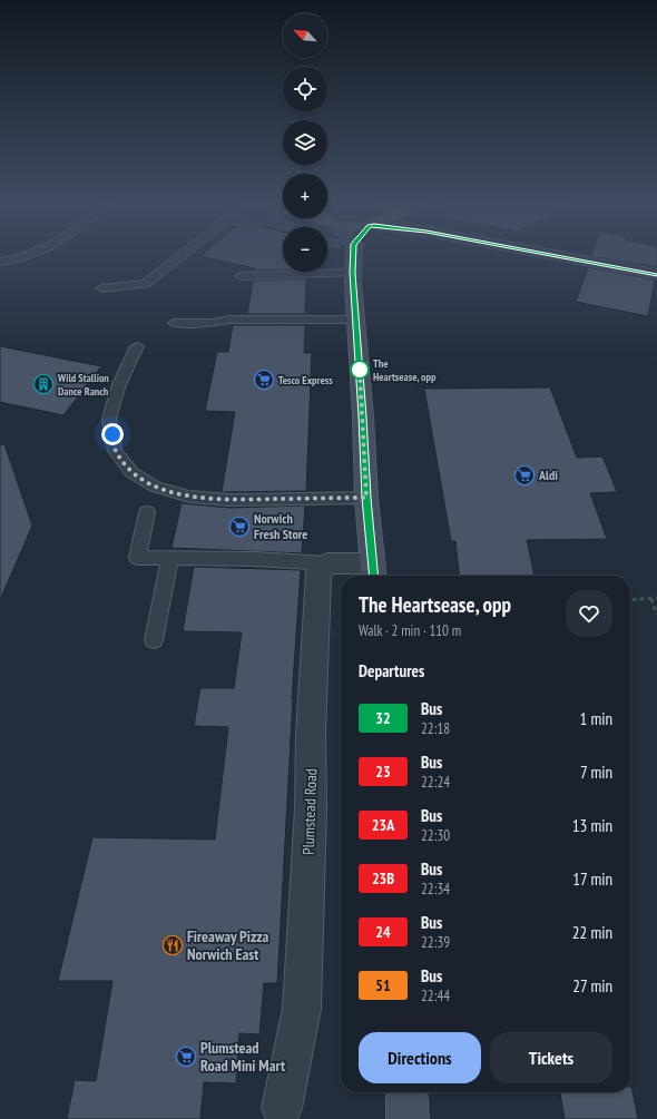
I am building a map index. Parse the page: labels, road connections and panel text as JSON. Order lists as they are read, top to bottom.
{
  "streets": {
    "street": ["Plumstead Road"]
  },
  "places": {
    "other": ["The Heartsease, opp"],
    "supermarket": [
      "Tesco Express",
      "Aldi",
      "Norwich Fresh Store",
      "Plumstead Road Mini Mart"
    ],
    "building": ["Wild Stallion Dance Ranch"],
    "restaurant": ["Fireaway Pizza Norwich East"]
  },
  "lines": ["bus line 32"],
  "north": "top left",
  "page": {
    "map_buttons": ["+", "−"],
    "heading": [
      ["The Heartsease, opp", "Walk · 2 min · 110 m"],
      "Departures"
    ],
    "list": [
      {
        "mark": "32",
        "name": "Bus",
        "note": "22:18",
        "value": "1 min"
      },
      {
        "mark": "23",
        "name": "Bus",
        "note": "22:24",
        "value": "7 min"
      },
      {
        "mark": "23A",
        "name": "Bus",
        "note": "22:30",
        "value": "13 min"
      },
      {
        "mark": "23B",
        "name": "Bus",
        "note": "22:34",
        "value": "17 min"
      },
      {
        "mark": "24",
        "name": "Bus",
        "note": "22:39",
        "value": "22 min"
      },
      {
        "mark": "51",
        "name": "Bus",
        "note": "22:44",
        "value": "27 min"
      }
    ],
    "buttons": ["Directions", "Tickets"]
  }
}
